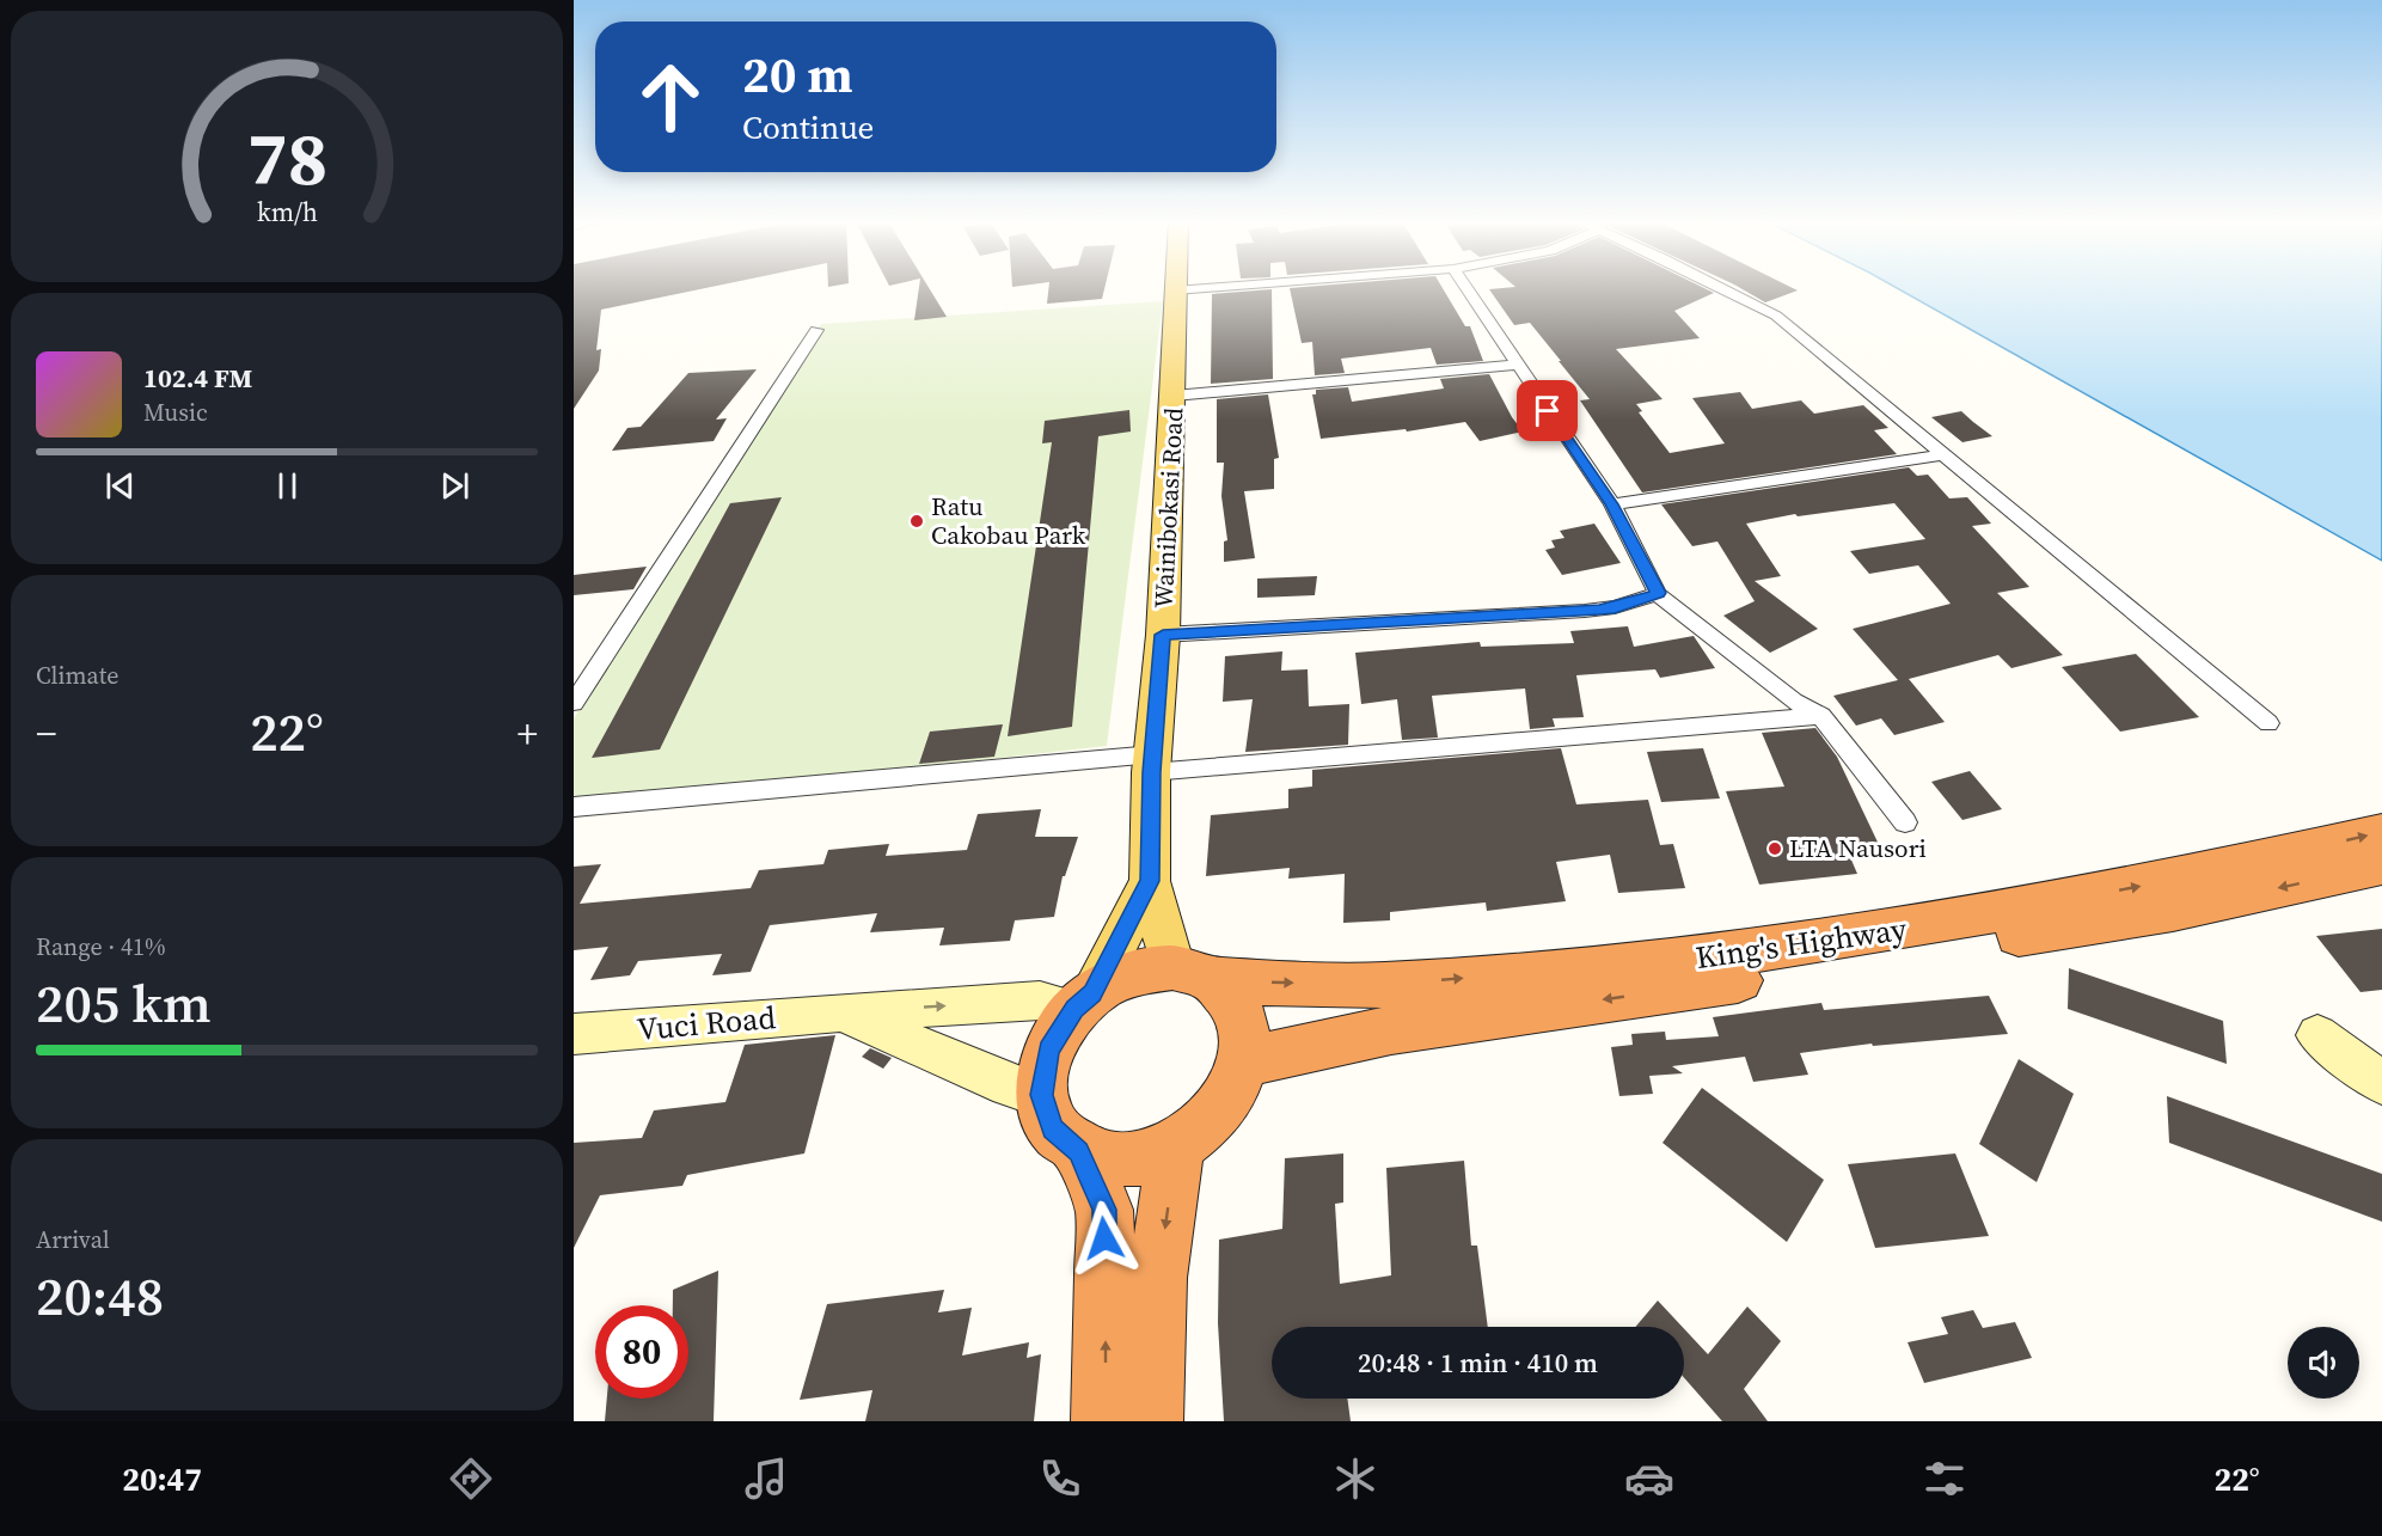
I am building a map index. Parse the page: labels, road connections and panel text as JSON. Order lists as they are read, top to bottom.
{
  "streets": {
    "highway": ["King's Highway"],
    "main road": ["Wainibokasi Road", "Vuci Road"]
  },
  "crossings": [
    ["Wainibokasi Road", "King's Highway"],
    ["Wainibokasi Road", "Vuci Road"],
    ["King's Highway", "Vuci Road"]
  ],
  "places": ["Ratu Cakobau Park", "LTA Nausori"],
  "page": {
    "turn": ["20 m", "Continue"],
    "song": ["102.4 FM", "Music"],
    "tile": [
      "Climate",
      ["Range · 41%", "205 km"],
      ["Arrival", "20:48"]
    ],
    "heat": ["−", "22°", "+"],
    "limit": "80",
    "trip": "20:48 · 1 min · 410 m",
    "tabs": ["20:47", "22°"],
    "gauge": ["78", "km/h"]
  }
}
